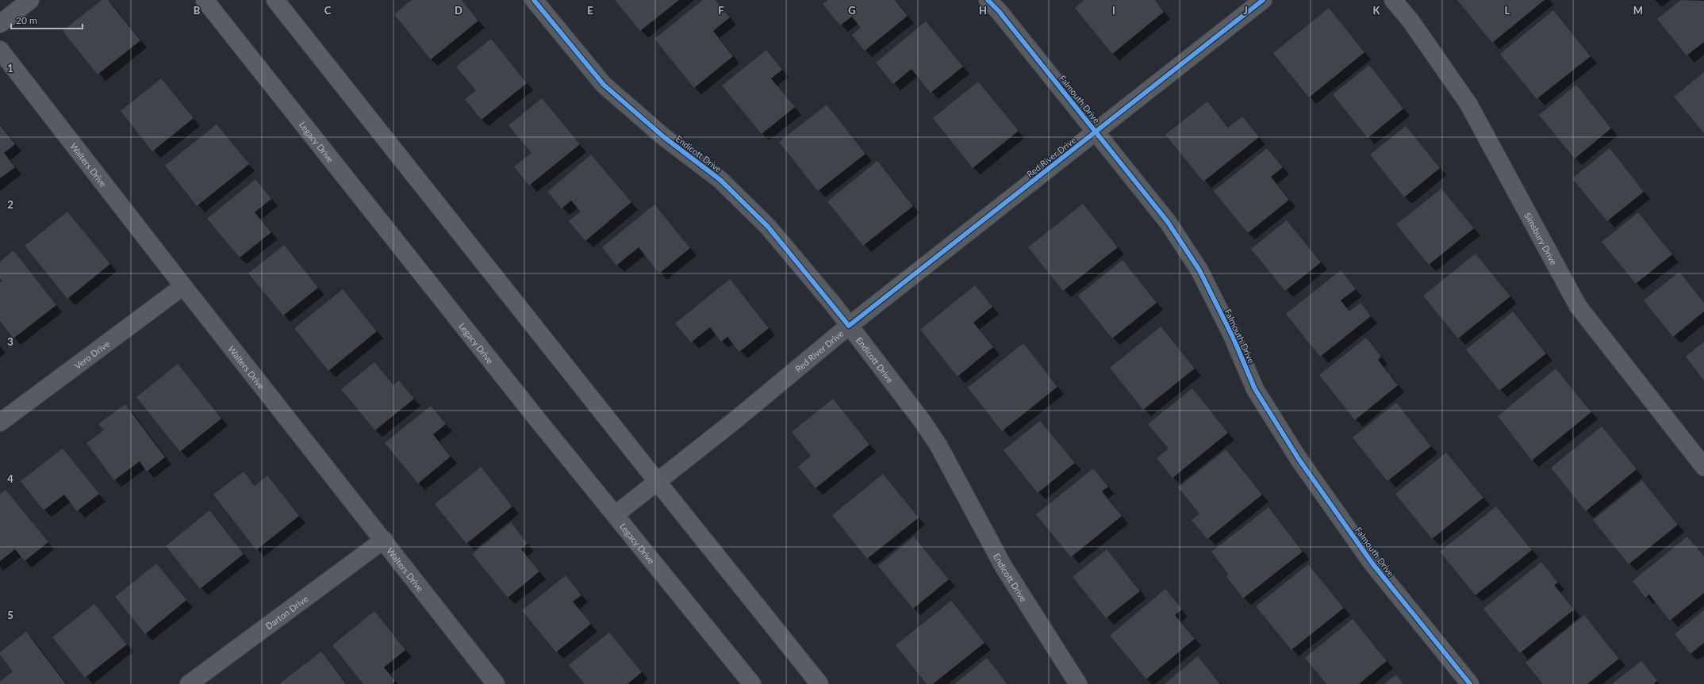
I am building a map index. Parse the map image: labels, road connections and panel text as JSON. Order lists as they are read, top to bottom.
{
  "streets": {
    "main road": ["Legacy Drive"],
    "street": [
      "Falmouth Drive",
      "Endicott Drive",
      "Red River Drive",
      "Walters Drive",
      "Simsbury Drive",
      "Vero Drive",
      "Darton Drive"
    ]
  },
  "crossings": [
    ["Falmouth Drive", "Red River Drive"],
    ["Legacy Drive", "Red River Drive"],
    ["Endicott Drive", "Red River Drive"],
    ["Walters Drive", "Vero Drive"],
    ["Walters Drive", "Darton Drive"]
  ],
  "scale_bar": "20 m",
  "grid": {
    "columns": [
      "B",
      "C",
      "D",
      "E",
      "F",
      "G",
      "H",
      "I",
      "J",
      "K",
      "L",
      "M"
    ],
    "rows": [
      "1",
      "2",
      "3",
      "4",
      "5"
    ]
  }
}
